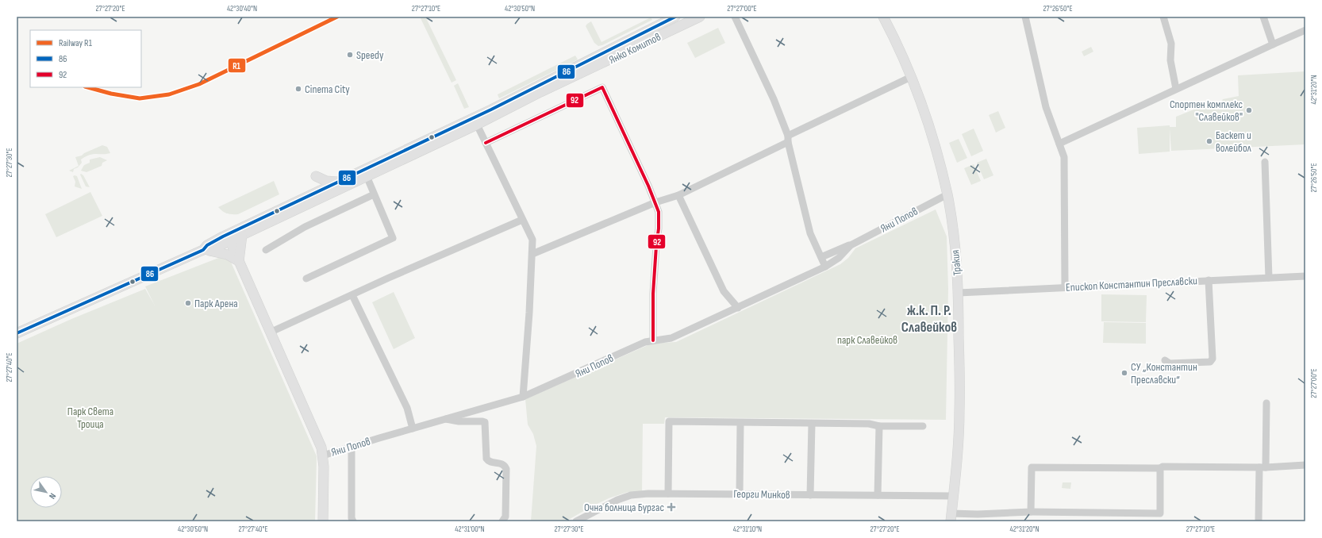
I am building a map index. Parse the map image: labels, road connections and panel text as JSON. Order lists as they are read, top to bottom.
{
  "streets": {
    "main road": ["Янко Комитов", "Тракия"],
    "street": ["Яни Попов", "Епископ Константин Преславски", "Георги Минков"]
  },
  "crossings": [
    ["Яни Попов", "Тракия"],
    ["Тракия", "Епископ Константин Преславски"],
    ["Тракия", "Георги Минков"]
  ],
  "districts": ["ж.к. П. Р. Славейков"],
  "parks": ["парк Славейков", "Парк Света Троица"],
  "places": {
    "other": [
      "Speedy",
      "Cinema City",
      "Спортен комплекс \"Славейков\"",
      "Баскет и волейбол",
      "Парк Арена",
      "СУ „Константин Преславски“"
    ],
    "health": ["Oчна болница Бургас"]
  },
  "lines": ["rail line R1", "transit line 86", "transit line 92"],
  "legend": ["Railway R1", "86", "92"],
  "north": "bottom right",
  "coordinates": [
    "27°27'20\"E",
    "42°30'40\"N",
    "27°27'10\"E",
    "42°30'50\"N",
    "27°27'00\"E",
    "27°26'50\"E",
    "42°31'20\"N",
    "27°27'30\"E",
    "27°27'40\"E",
    "42°31'00\"N",
    "42°31'10\"N"
  ]
}
